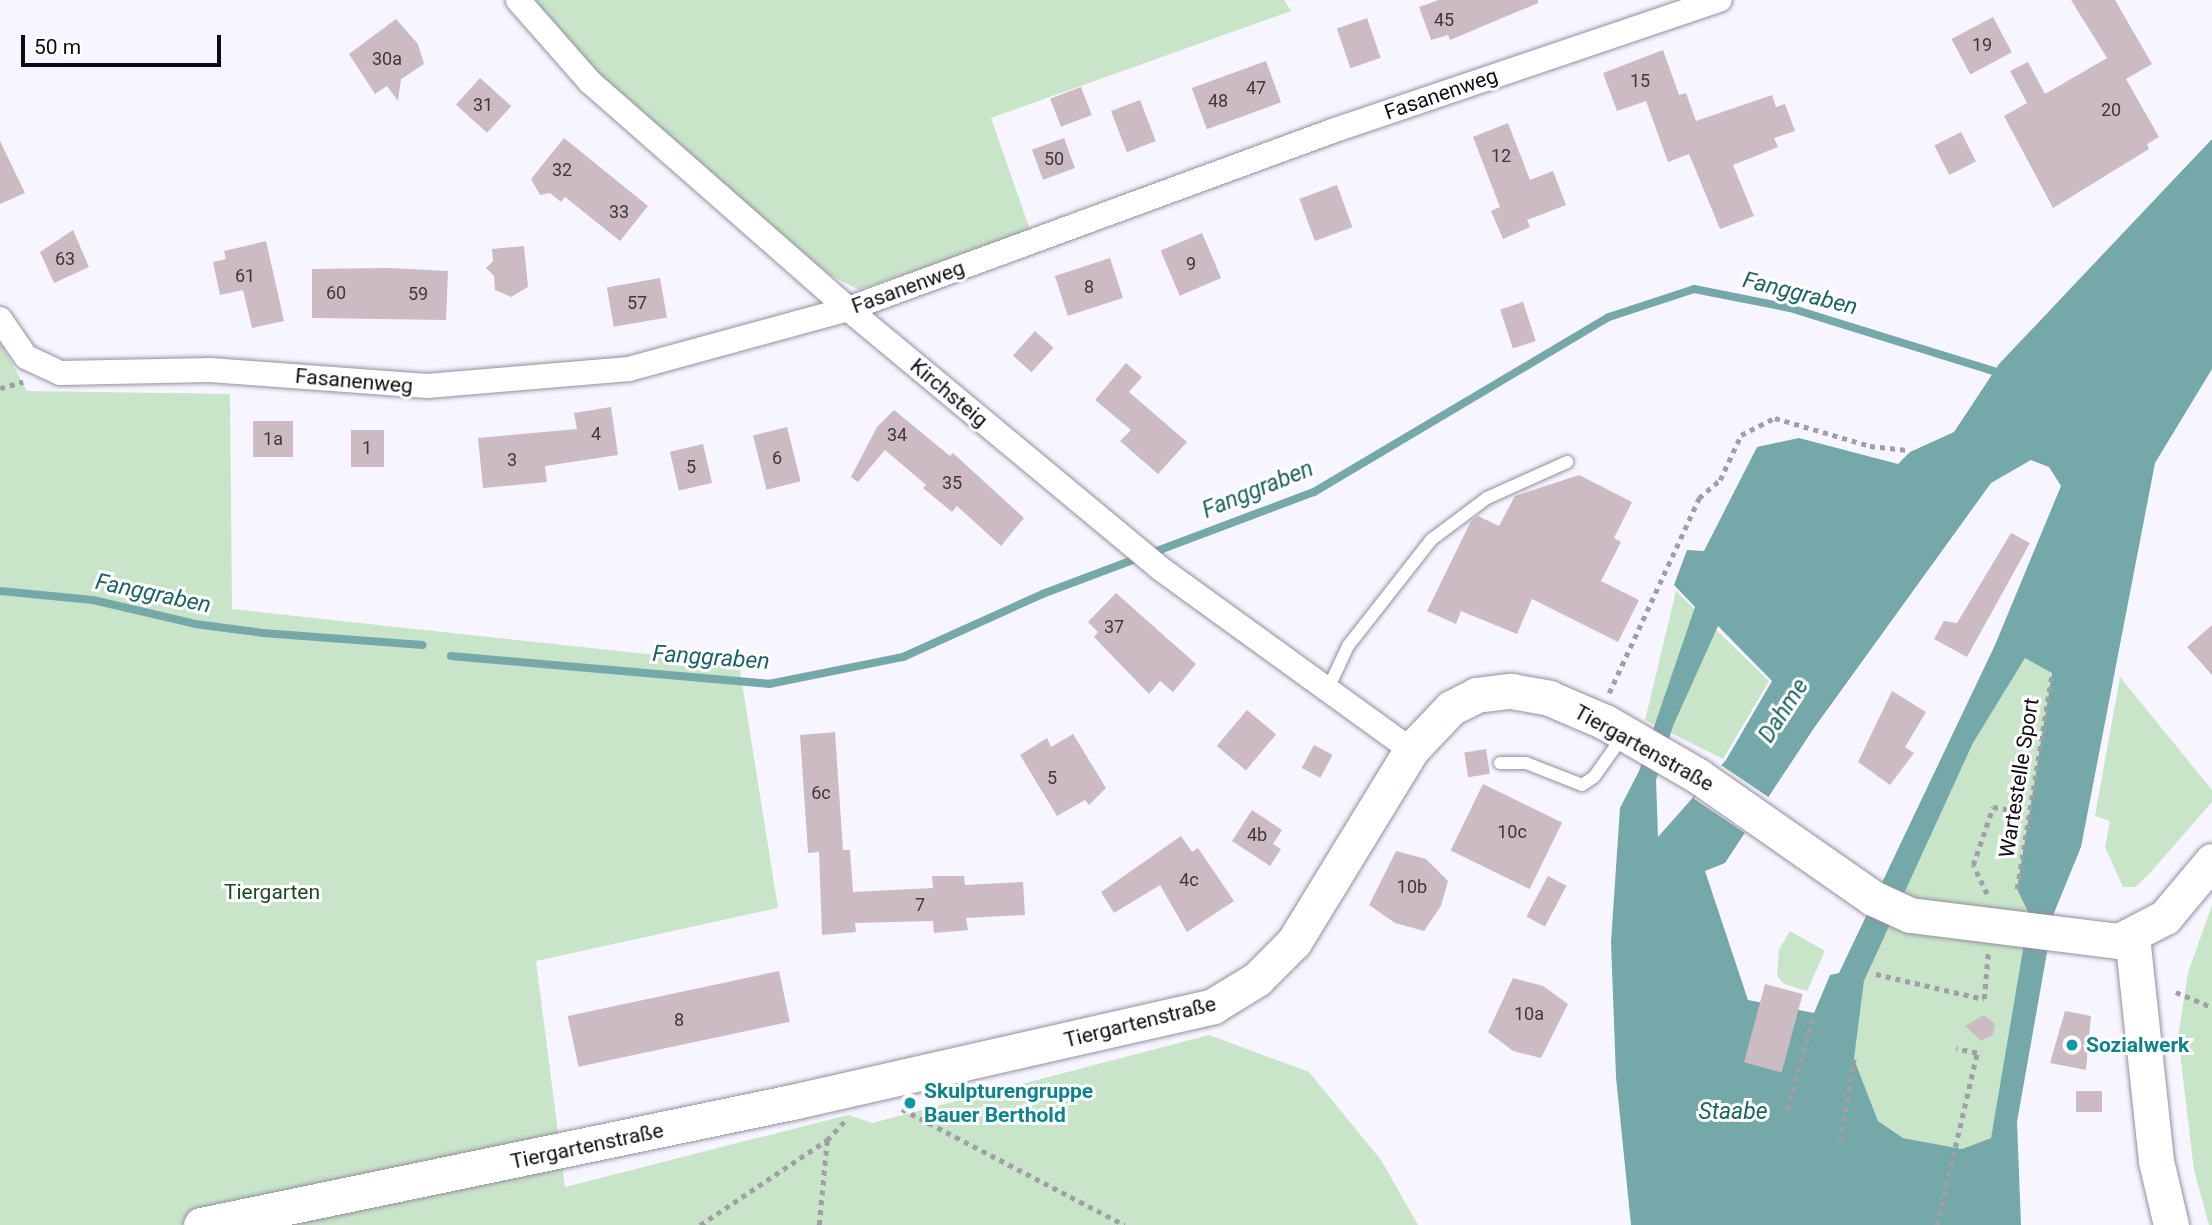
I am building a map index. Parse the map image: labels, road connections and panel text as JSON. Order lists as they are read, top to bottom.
{
  "streets": {
    "street": ["Fasanenweg", "Kirchsteig", "Tiergartenstraße"],
    "path": ["Wartestelle Sport"]
  },
  "crossings": [
    ["Fasanenweg", "Kirchsteig"],
    ["Kirchsteig", "Tiergartenstraße"]
  ],
  "water": ["Fanggraben", "Dahme", "Staabe"],
  "parks": ["Tiergarten"],
  "places": ["Sozialwerk", "Skulpturengruppe Bauer Berthold"],
  "house_numbers": [
    "45",
    "19",
    "30a",
    "15",
    "47",
    "48",
    "31",
    "20",
    "12",
    "50",
    "32",
    "33",
    "63",
    "9",
    "61",
    "8",
    "60",
    "59",
    "57",
    "4",
    "34",
    "1a",
    "1",
    "6",
    "3",
    "5",
    "35",
    "37",
    "5",
    "6c",
    "10c",
    "4b",
    "4c",
    "10b",
    "7",
    "10a",
    "8"
  ],
  "scale_bar": "50 m"
}
